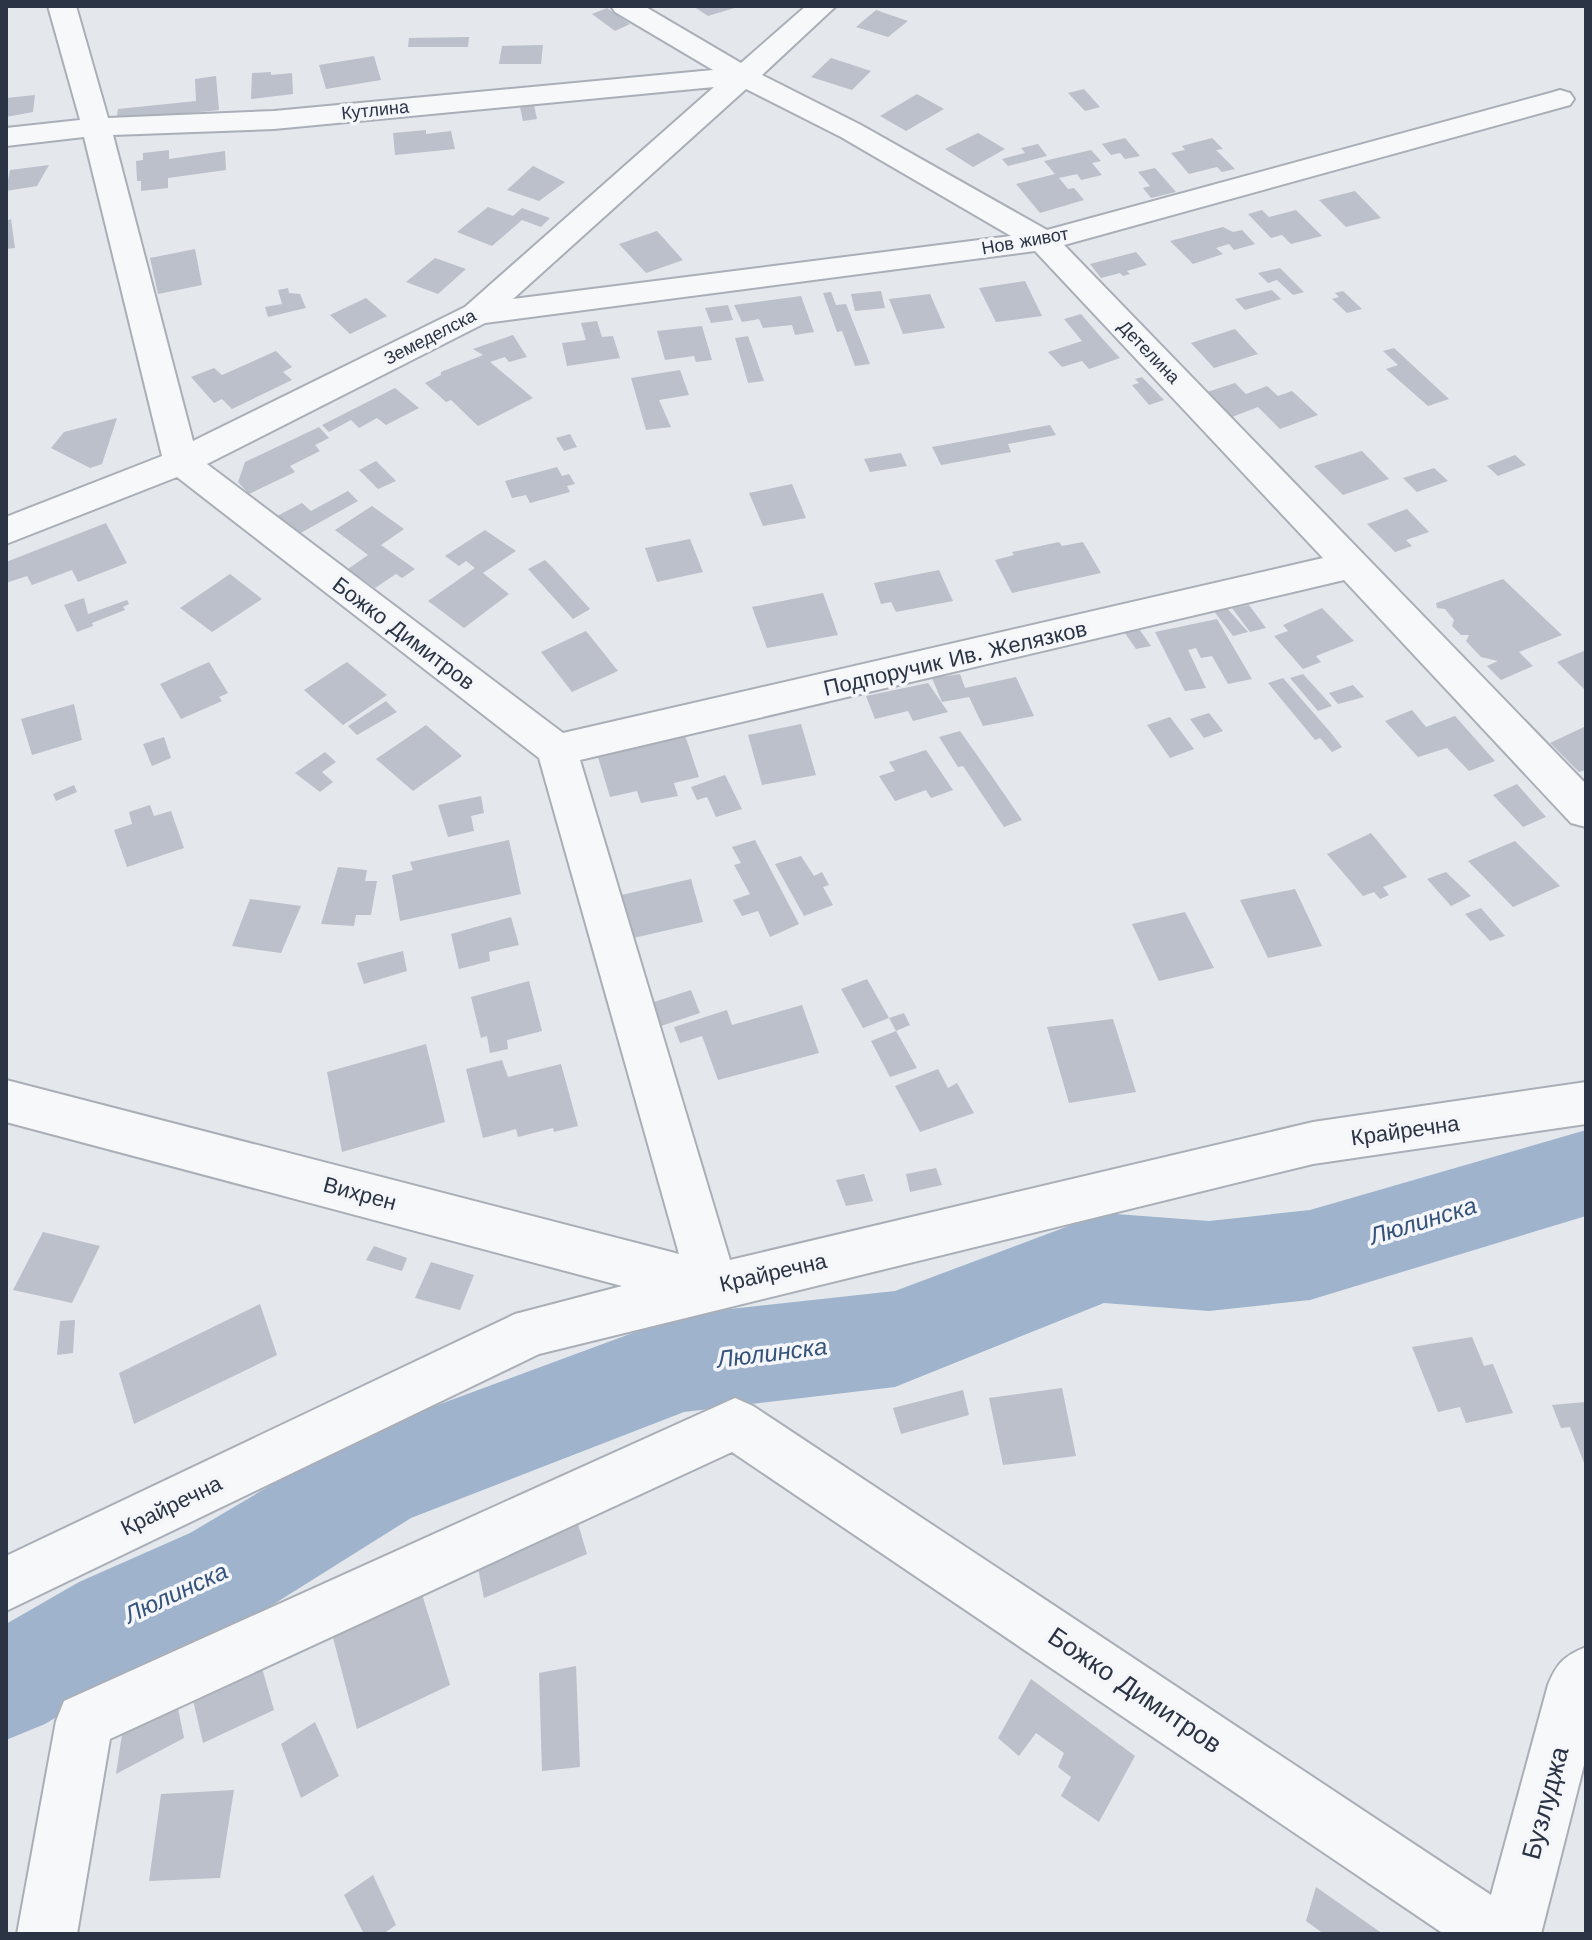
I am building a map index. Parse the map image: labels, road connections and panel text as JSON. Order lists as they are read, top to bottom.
{
  "streets": {
    "street": [
      "Кутлина",
      "Нов живот",
      "Земеделска",
      "Детелина",
      "Божко Димитров",
      "Подпоручик Ив. Желязков",
      "Крайречна",
      "Вихрен",
      "Бузлуджа"
    ]
  },
  "crossings": [
    ["Кутлина", "Земеделска"],
    ["Кутлина", "Детелина"],
    ["Нов живот", "Земеделска"],
    ["Нов живот", "Детелина"],
    ["Земеделска", "Детелина"],
    ["Земеделска", "Божко Димитров"],
    ["Детелина", "Подпоручик Ив. Желязков"],
    ["Божко Димитров", "Подпоручик Ив. Желязков"],
    ["Крайречна", "Вихрен"]
  ],
  "water": ["Люлинска"]
}
